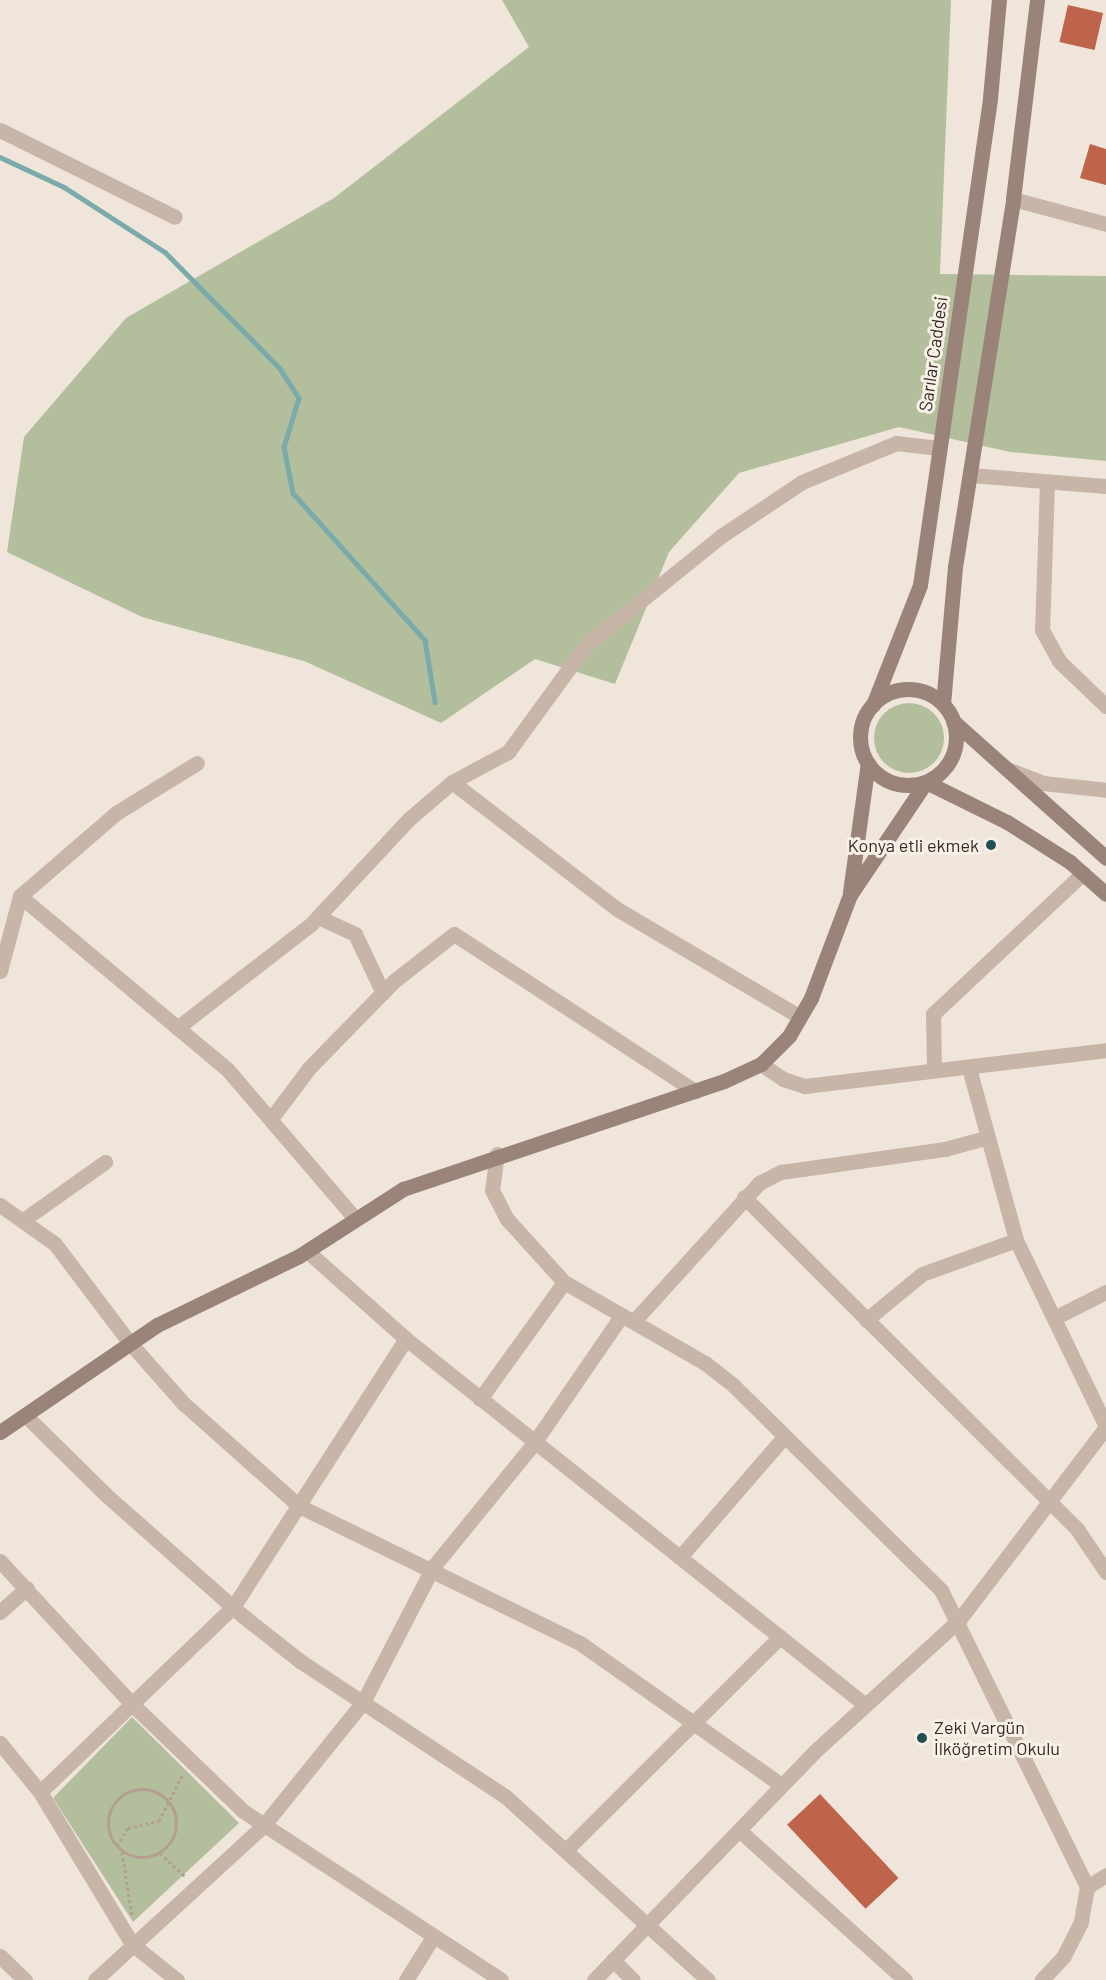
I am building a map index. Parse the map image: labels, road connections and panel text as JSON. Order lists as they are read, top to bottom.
{
  "streets": {
    "street": ["Sarılar Caddesi"]
  },
  "places": ["Konya etli ekmek", "Zeki Vargün İlköğretim Okulu"]
}
